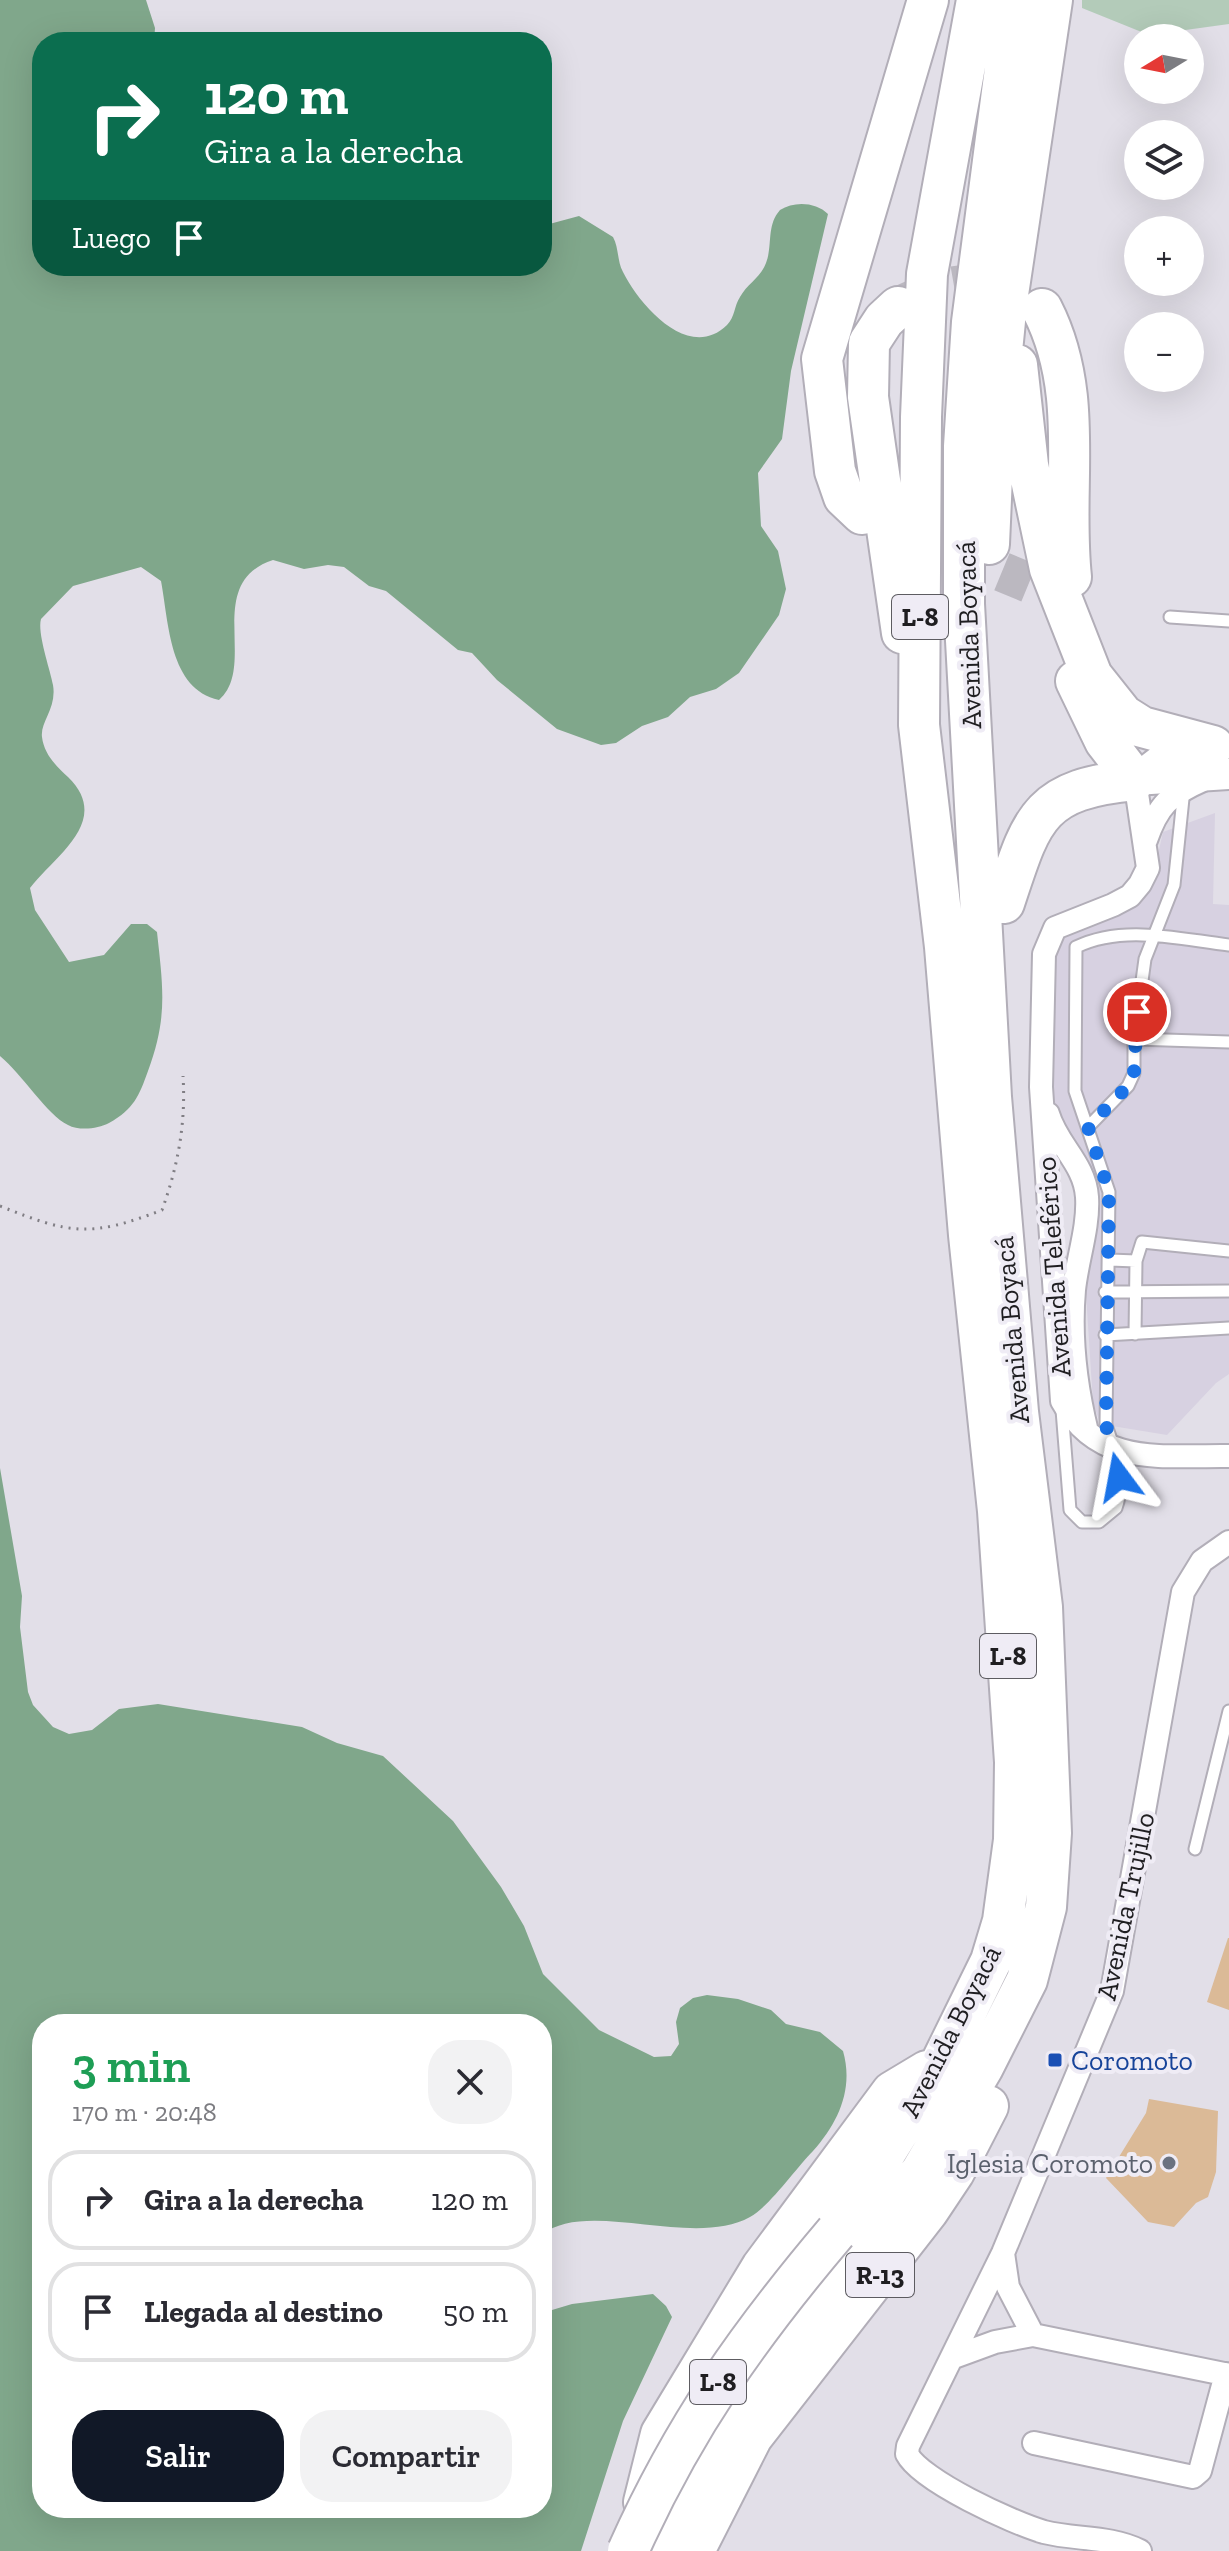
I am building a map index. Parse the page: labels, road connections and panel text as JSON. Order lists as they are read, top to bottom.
{
  "streets": {
    "highway": ["L-8", "Avenida Boyacá", "R-13"],
    "street": ["Avenida Teleférico", "Avenida Trujillo"]
  },
  "crossings": [
    ["Avenida Boyacá", "R-13"]
  ],
  "places": {
    "transit": ["Coromoto"],
    "other": ["Iglesia Coromoto"]
  },
  "north": "left",
  "page": {
    "map_buttons": ["+", "−"],
    "turn": ["120 m", "Gira a la derecha"],
    "then": "Luego",
    "heading": ["3 min", "170 m · 20:48"],
    "list": [
      {
        "name": "Gira a la derecha",
        "value": "120 m"
      },
      {
        "name": "Llegada al destino",
        "value": "50 m"
      }
    ],
    "buttons": ["Salir", "Compartir"]
  }
}
